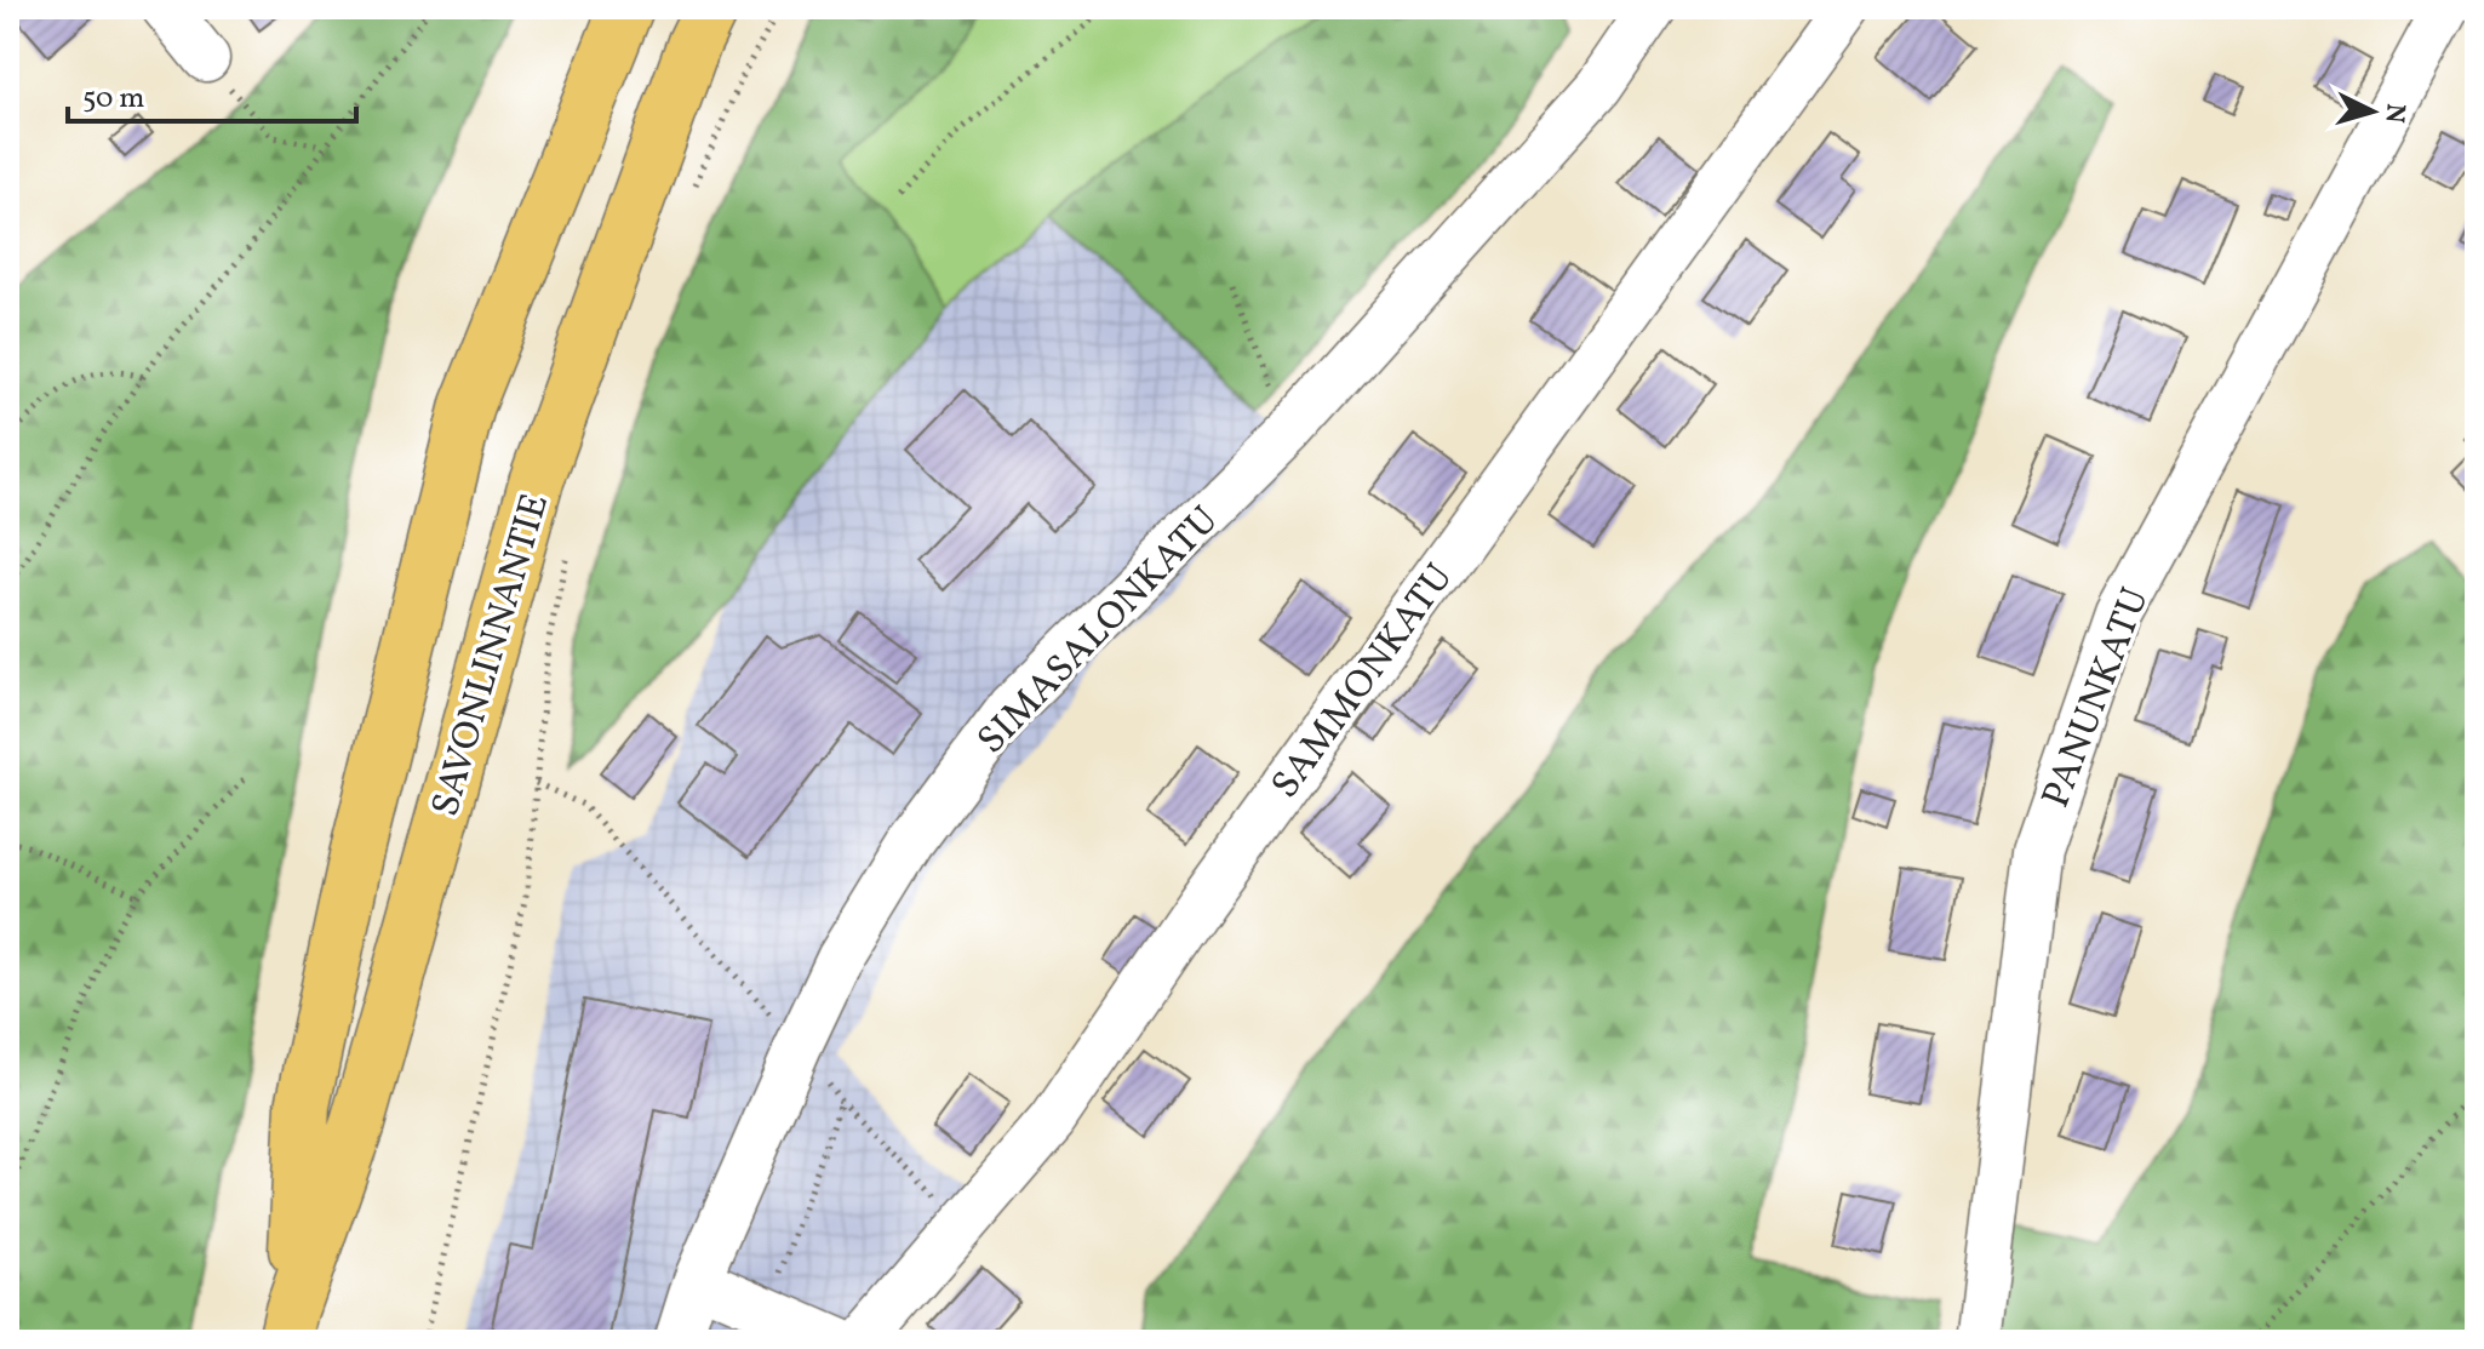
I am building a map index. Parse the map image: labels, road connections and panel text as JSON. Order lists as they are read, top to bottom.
{
  "streets": {
    "highway": ["SAVONLINNANTIE"],
    "street": ["SIMASALONKATU", "SAMMONKATU", "PANUNKATU"]
  },
  "scale_bar": "50 m",
  "north": "right"
}
